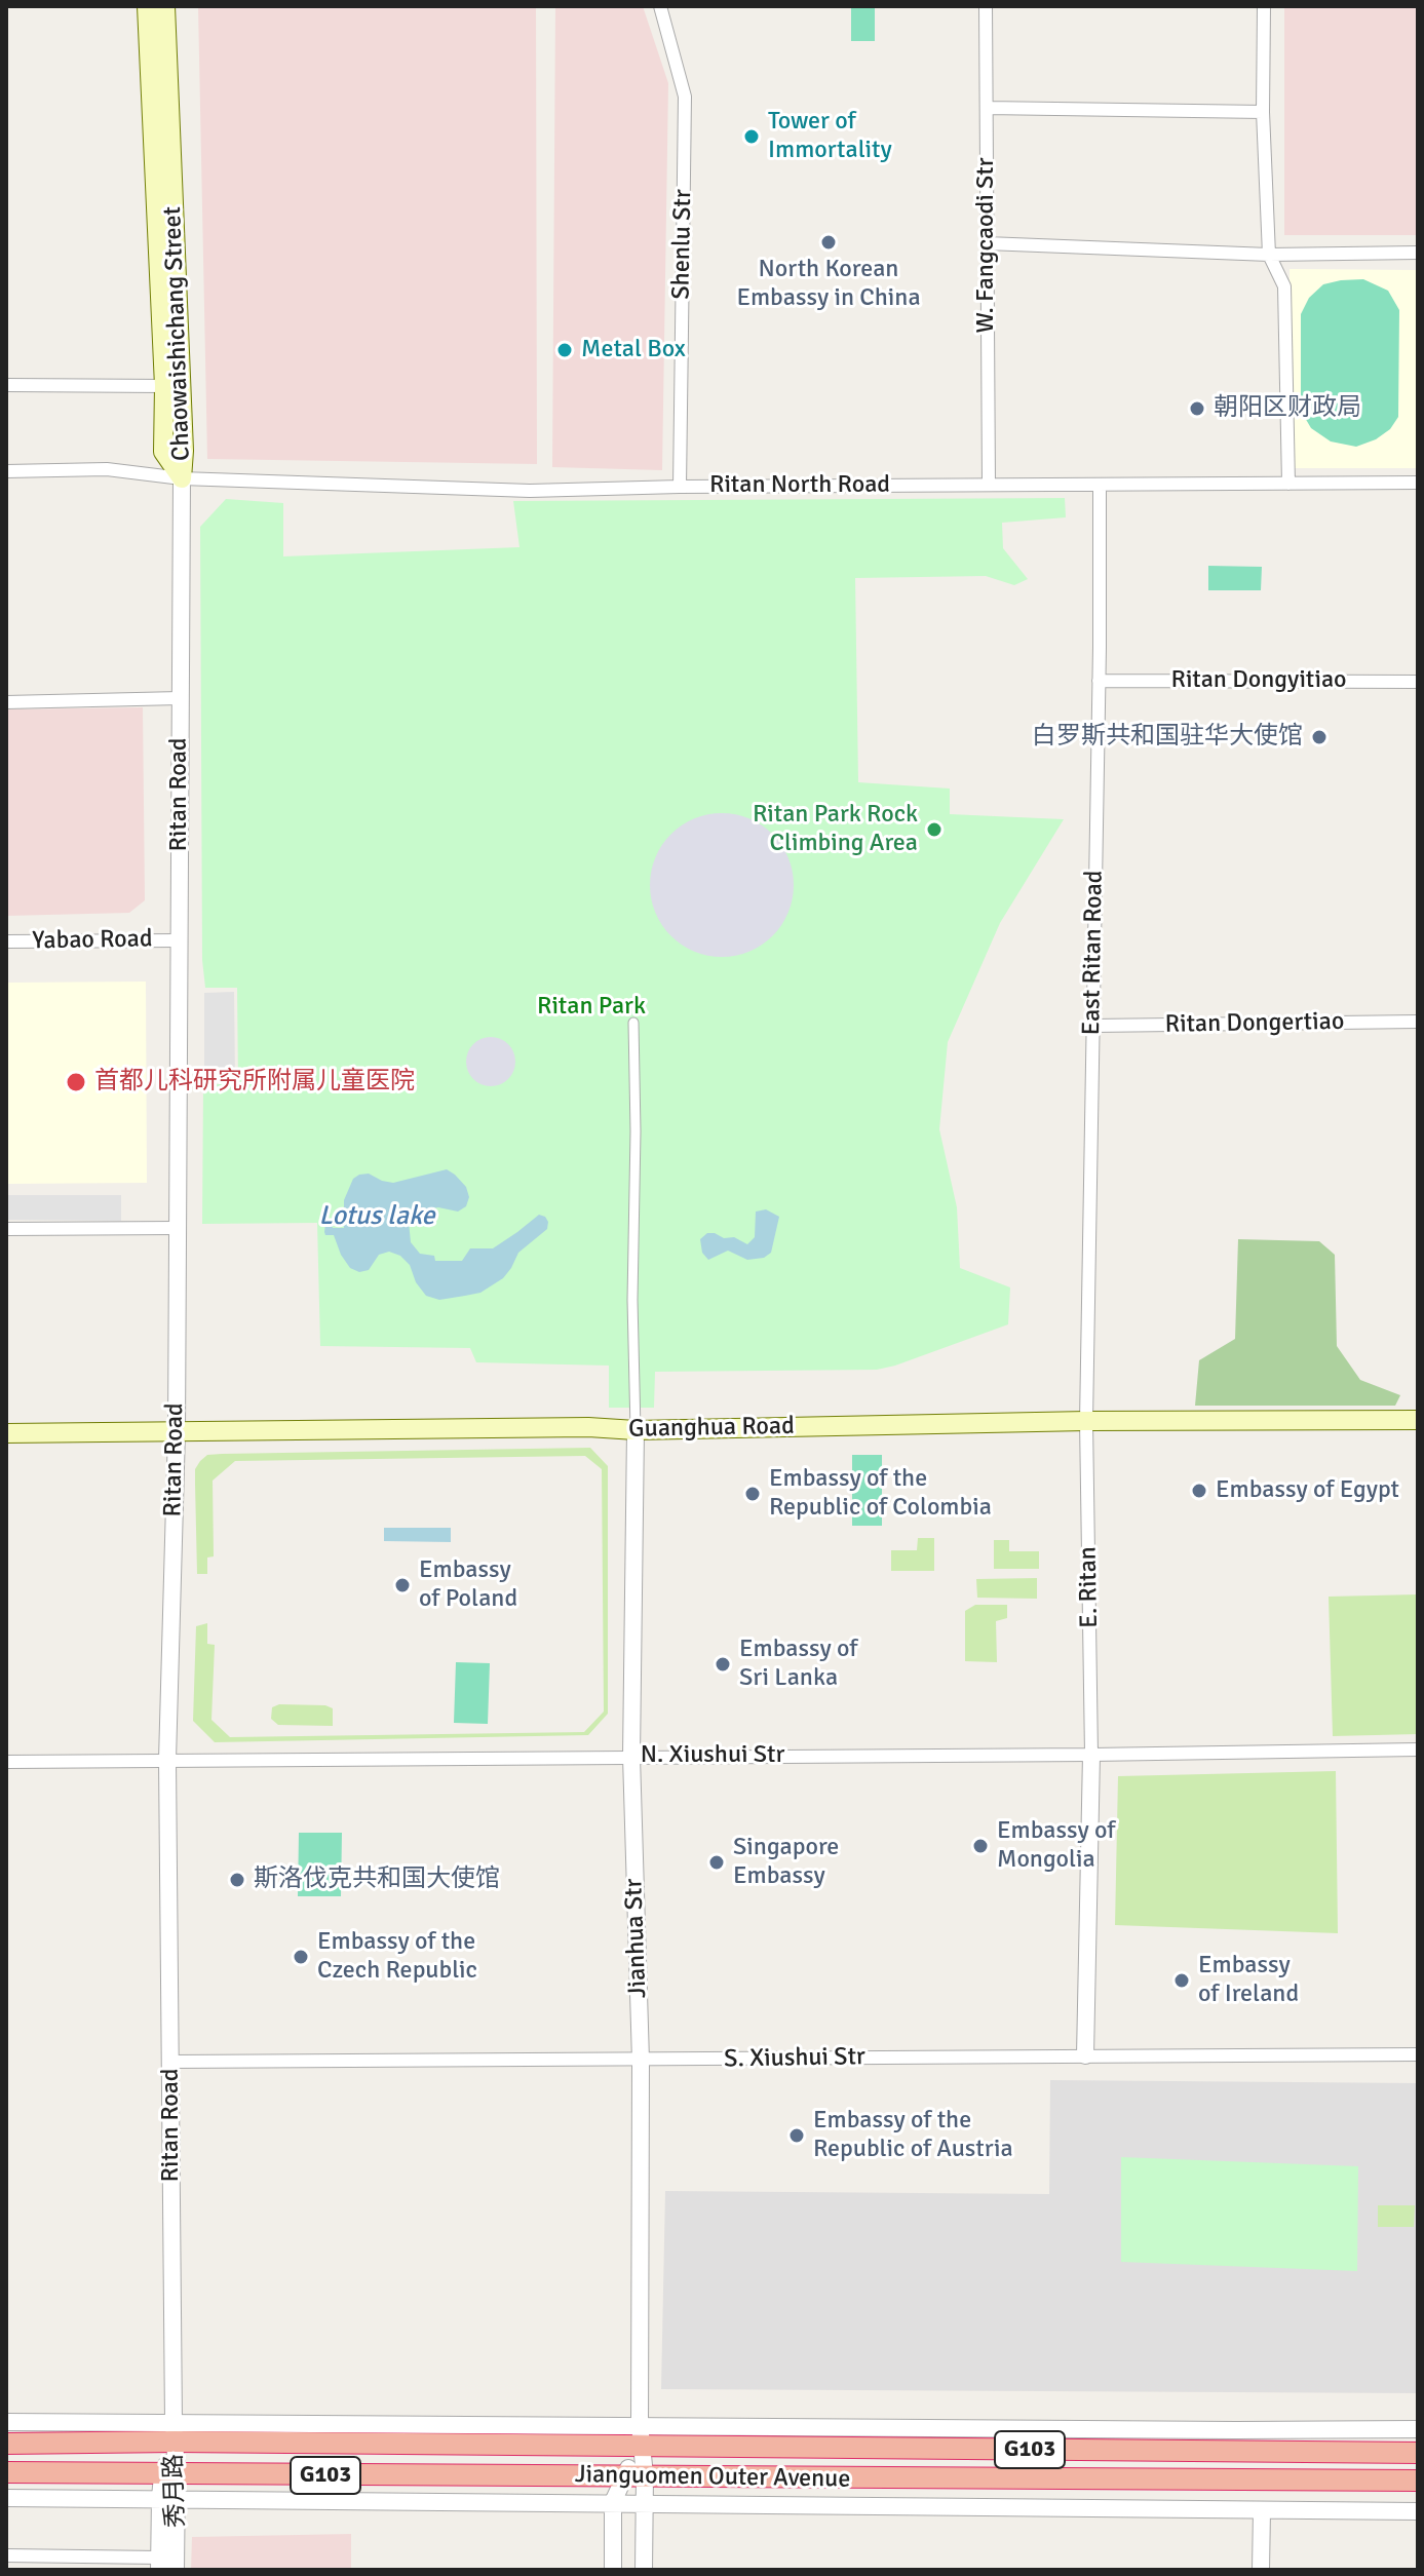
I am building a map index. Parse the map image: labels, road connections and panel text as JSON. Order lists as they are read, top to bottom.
{
  "streets": {
    "highway": ["G103", "Jianguomen Outer Avenue"],
    "main road": ["Chaowaishichang Street", "Guanghua Road"],
    "street": [
      "Shenlu Str",
      "W. Fangcaodi Str",
      "Ritan North Road",
      "Ritan Dongyitiao",
      "Ritan Road",
      "Yabao Road",
      "East Ritan Road",
      "Ritan Dongertiao",
      "E. Ritan",
      "N. Xiushui Str",
      "Jianhua Str",
      "S. Xiushui Str",
      "秀月路"
    ]
  },
  "crossings": [
    ["Shenlu Str", "Ritan North Road"],
    ["W. Fangcaodi Str", "Ritan North Road"],
    ["Chaowaishichang Street", "Ritan North Road"],
    ["Chaowaishichang Street", "Ritan Road"],
    ["Ritan North Road", "Ritan Road"],
    ["Ritan North Road", "East Ritan Road"],
    ["Ritan Dongyitiao", "East Ritan Road"],
    ["Ritan Road", "Yabao Road"],
    ["Ritan Road", "Guanghua Road"],
    ["Ritan Road", "N. Xiushui Str"],
    ["Ritan Road", "S. Xiushui Str"],
    ["Ritan Road", "Jianguomen Outer Avenue"],
    ["Ritan Road", "秀月路"],
    ["East Ritan Road", "Ritan Dongertiao"],
    ["East Ritan Road", "Guanghua Road"],
    ["East Ritan Road", "E. Ritan"],
    ["Guanghua Road", "E. Ritan"],
    ["Guanghua Road", "Jianhua Str"],
    ["E. Ritan", "N. Xiushui Str"],
    ["N. Xiushui Str", "Jianhua Str"],
    ["Jianhua Str", "S. Xiushui Str"],
    ["Jianhua Str", "Jianguomen Outer Avenue"],
    ["Jianguomen Outer Avenue", "秀月路"]
  ],
  "water": ["Lotus lake"],
  "parks": ["Ritan Park"],
  "places": [
    "Tower of Immortality",
    "North Korean Embassy in China",
    "Metal Box",
    "朝阳区财政局",
    "白罗斯共和国驻华大使馆",
    "Ritan Park Rock Climbing Area",
    "首都儿科研究所附属儿童医院",
    "Embassy of Egypt",
    "Embassy of the Republic of Colombia",
    "Embassy of Poland",
    "Embassy of Sri Lanka",
    "Embassy of Mongolia",
    "Singapore Embassy",
    "斯洛伐克共和国大使馆",
    "Embassy of the Czech Republic",
    "Embassy of Ireland",
    "Embassy of the Republic of Austria"
  ]
}
